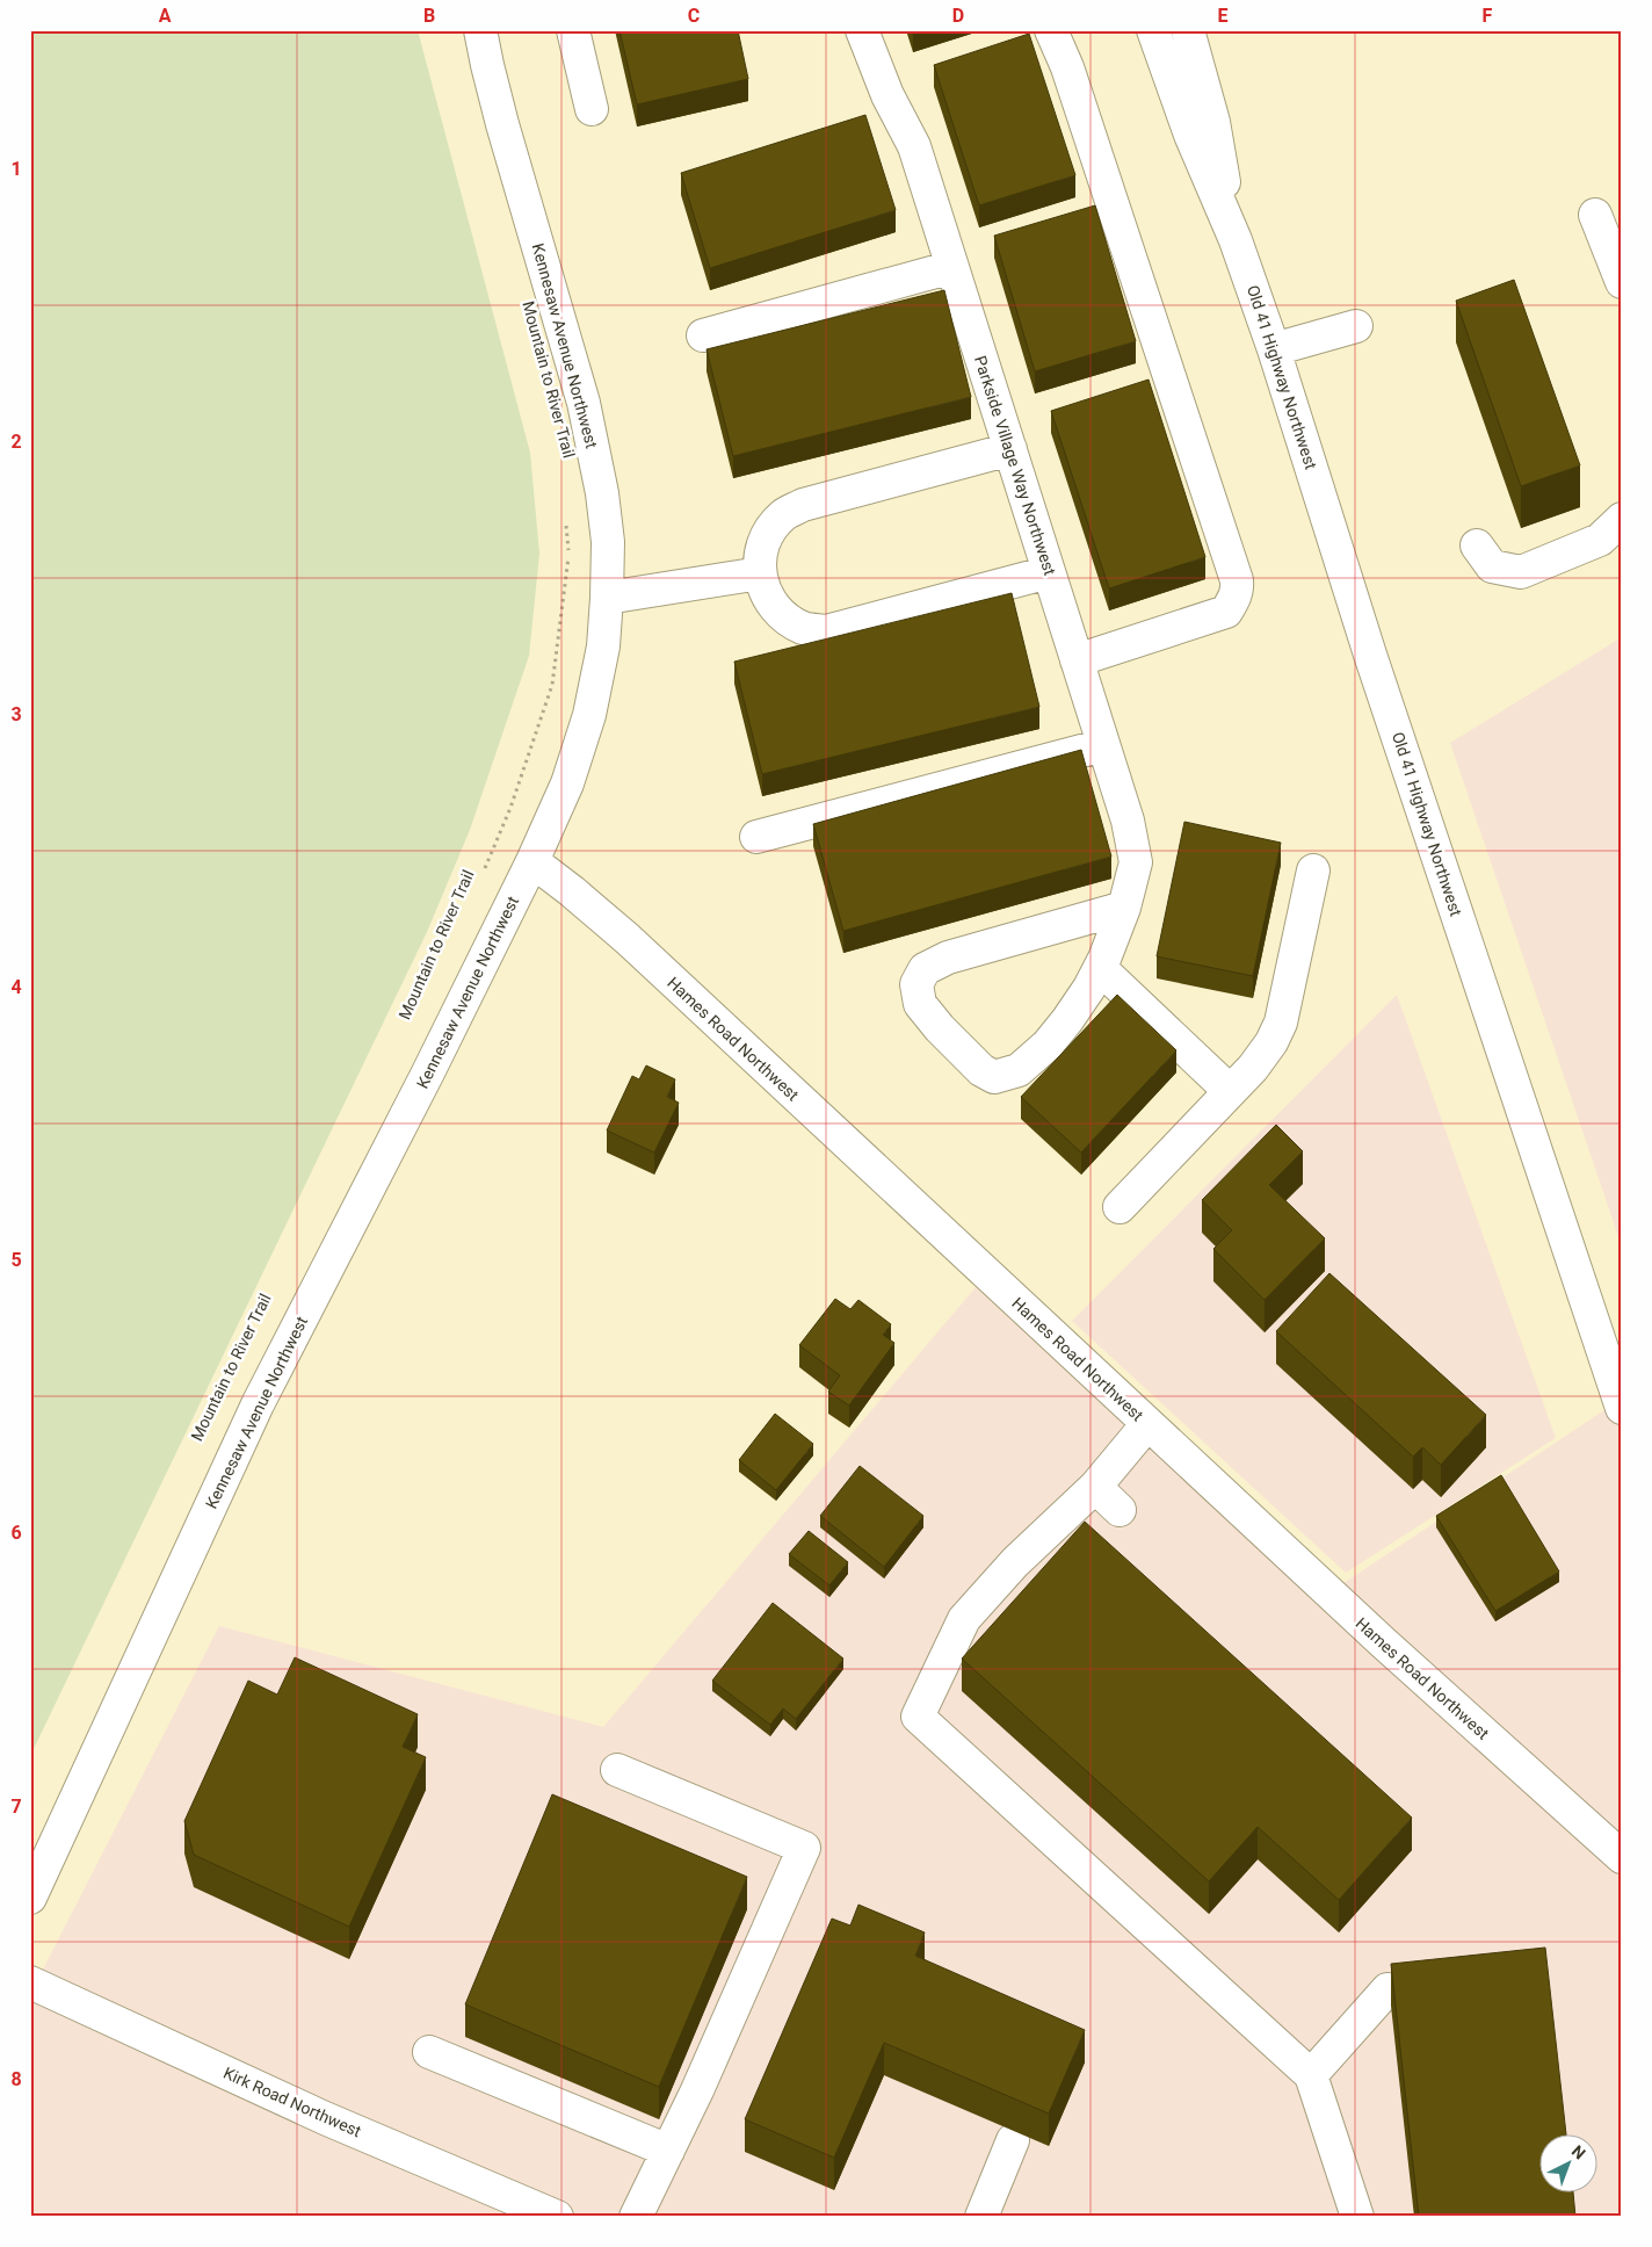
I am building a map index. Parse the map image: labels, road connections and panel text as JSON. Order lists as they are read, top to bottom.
{
  "streets": {
    "street": [
      "Kennesaw Avenue Northwest",
      "Old 41 Highway Northwest",
      "Parkside Village Way Northwest",
      "Hames Road Northwest",
      "Kirk Road Northwest"
    ],
    "path": ["Mountain to River Trail"]
  },
  "crossings": [
    ["Kennesaw Avenue Northwest", "Hames Road Northwest"]
  ],
  "north": "top right",
  "grid": {
    "columns": [
      "A",
      "B",
      "C",
      "D",
      "E",
      "F"
    ],
    "rows": [
      "1",
      "2",
      "3",
      "4",
      "5",
      "6",
      "7",
      "8"
    ]
  }
}
